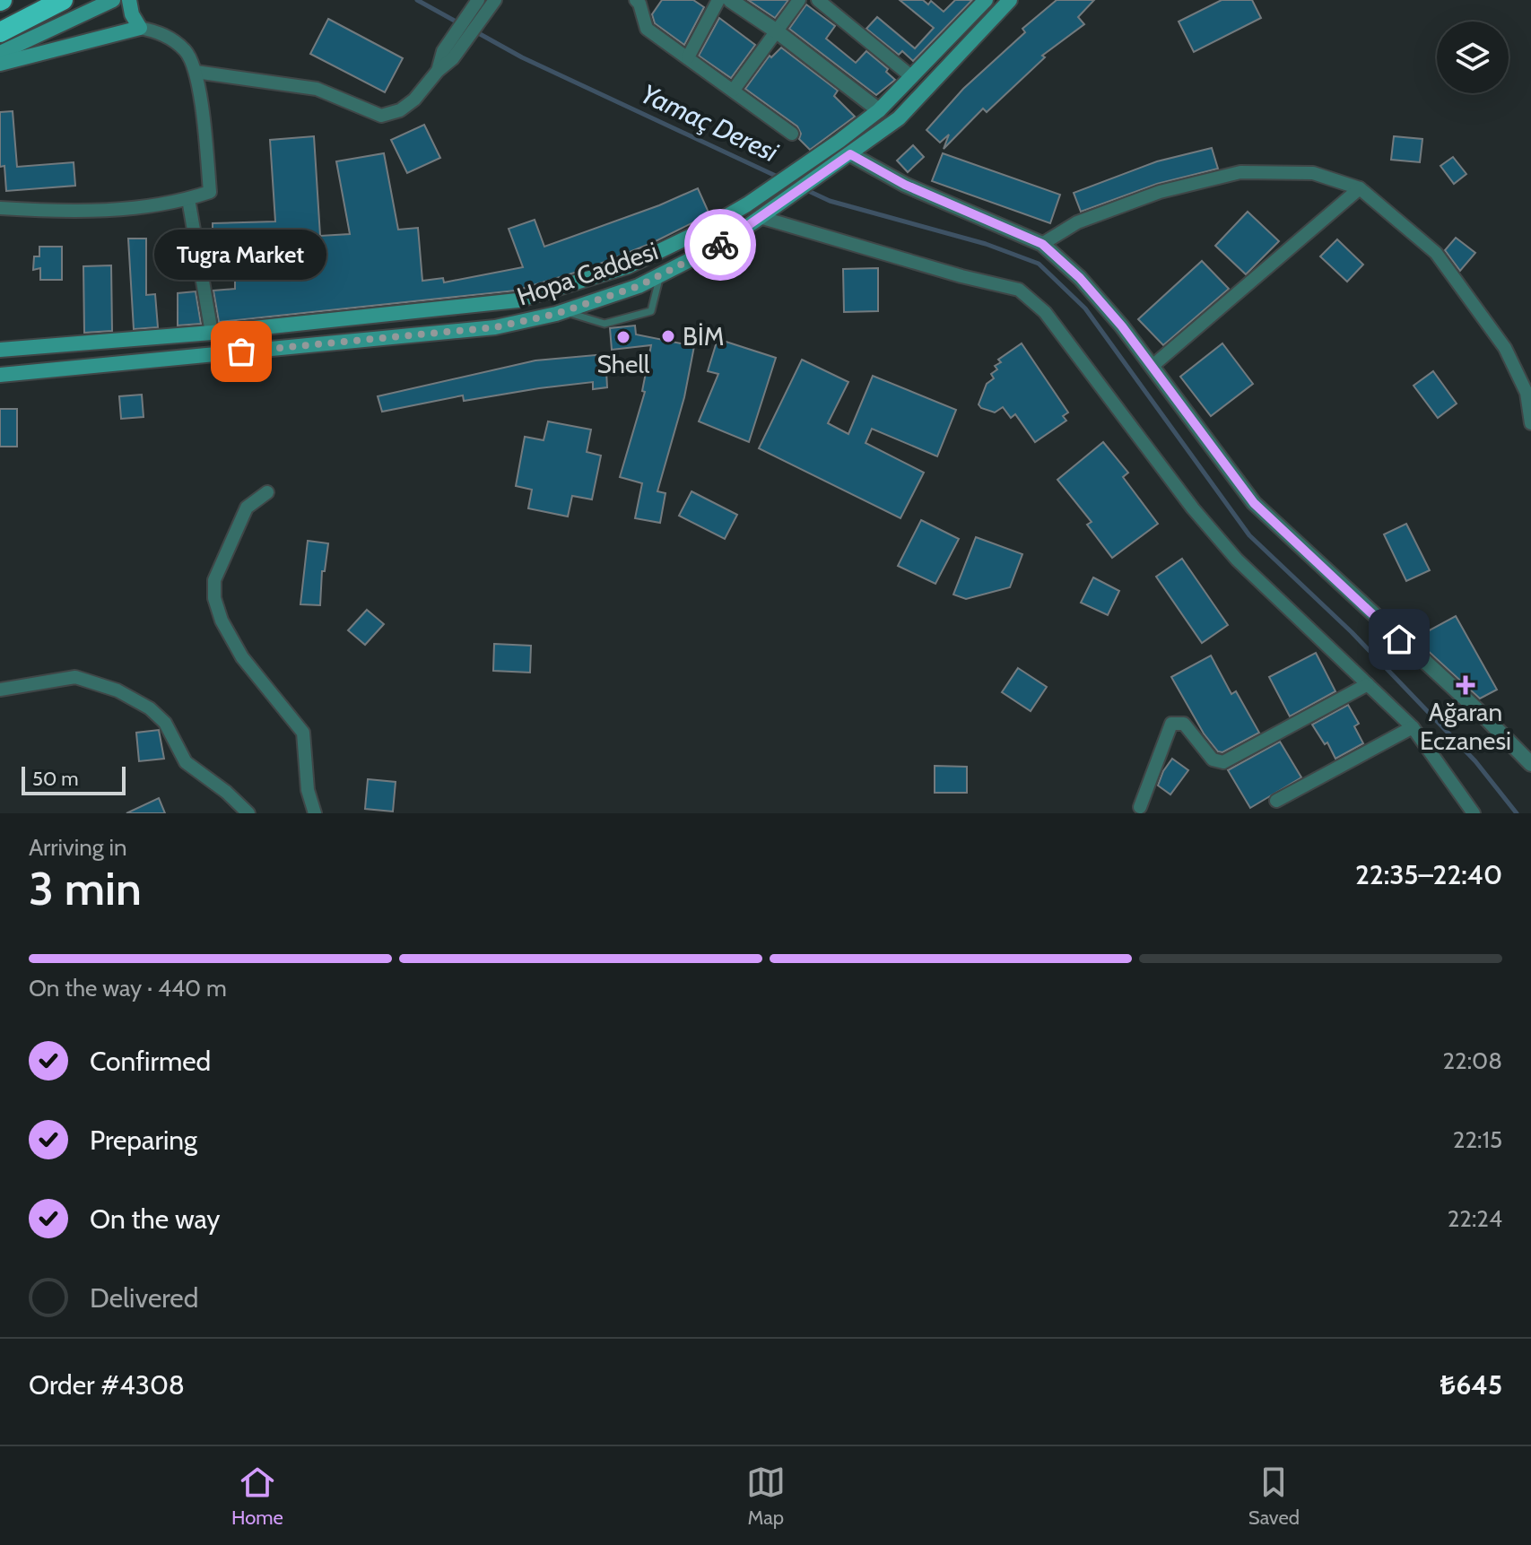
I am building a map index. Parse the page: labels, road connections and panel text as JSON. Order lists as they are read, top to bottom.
{
  "streets": {
    "main road": ["Hopa Caddesi"]
  },
  "water": ["Yamaç Deresi"],
  "places": {
    "other": ["BİM", "Shell", "Tugra Market"],
    "health": ["Ağaran Eczanesi"]
  },
  "scale_bar": "50 m",
  "page": {
    "bubble": "Tugra Market",
    "scale": "50 m",
    "heading": ["3 min", "Arriving in", "22:35–22:40"],
    "panel": ["Order #4308", "₺645"],
    "bar": "On the way · 440 m",
    "list": [
      ["Confirmed", "22:08"],
      ["Preparing", "22:15"],
      ["On the way", "22:24"],
      "Delivered"
    ],
    "tabs": ["Home", "Map", "Saved"]
  }
}
